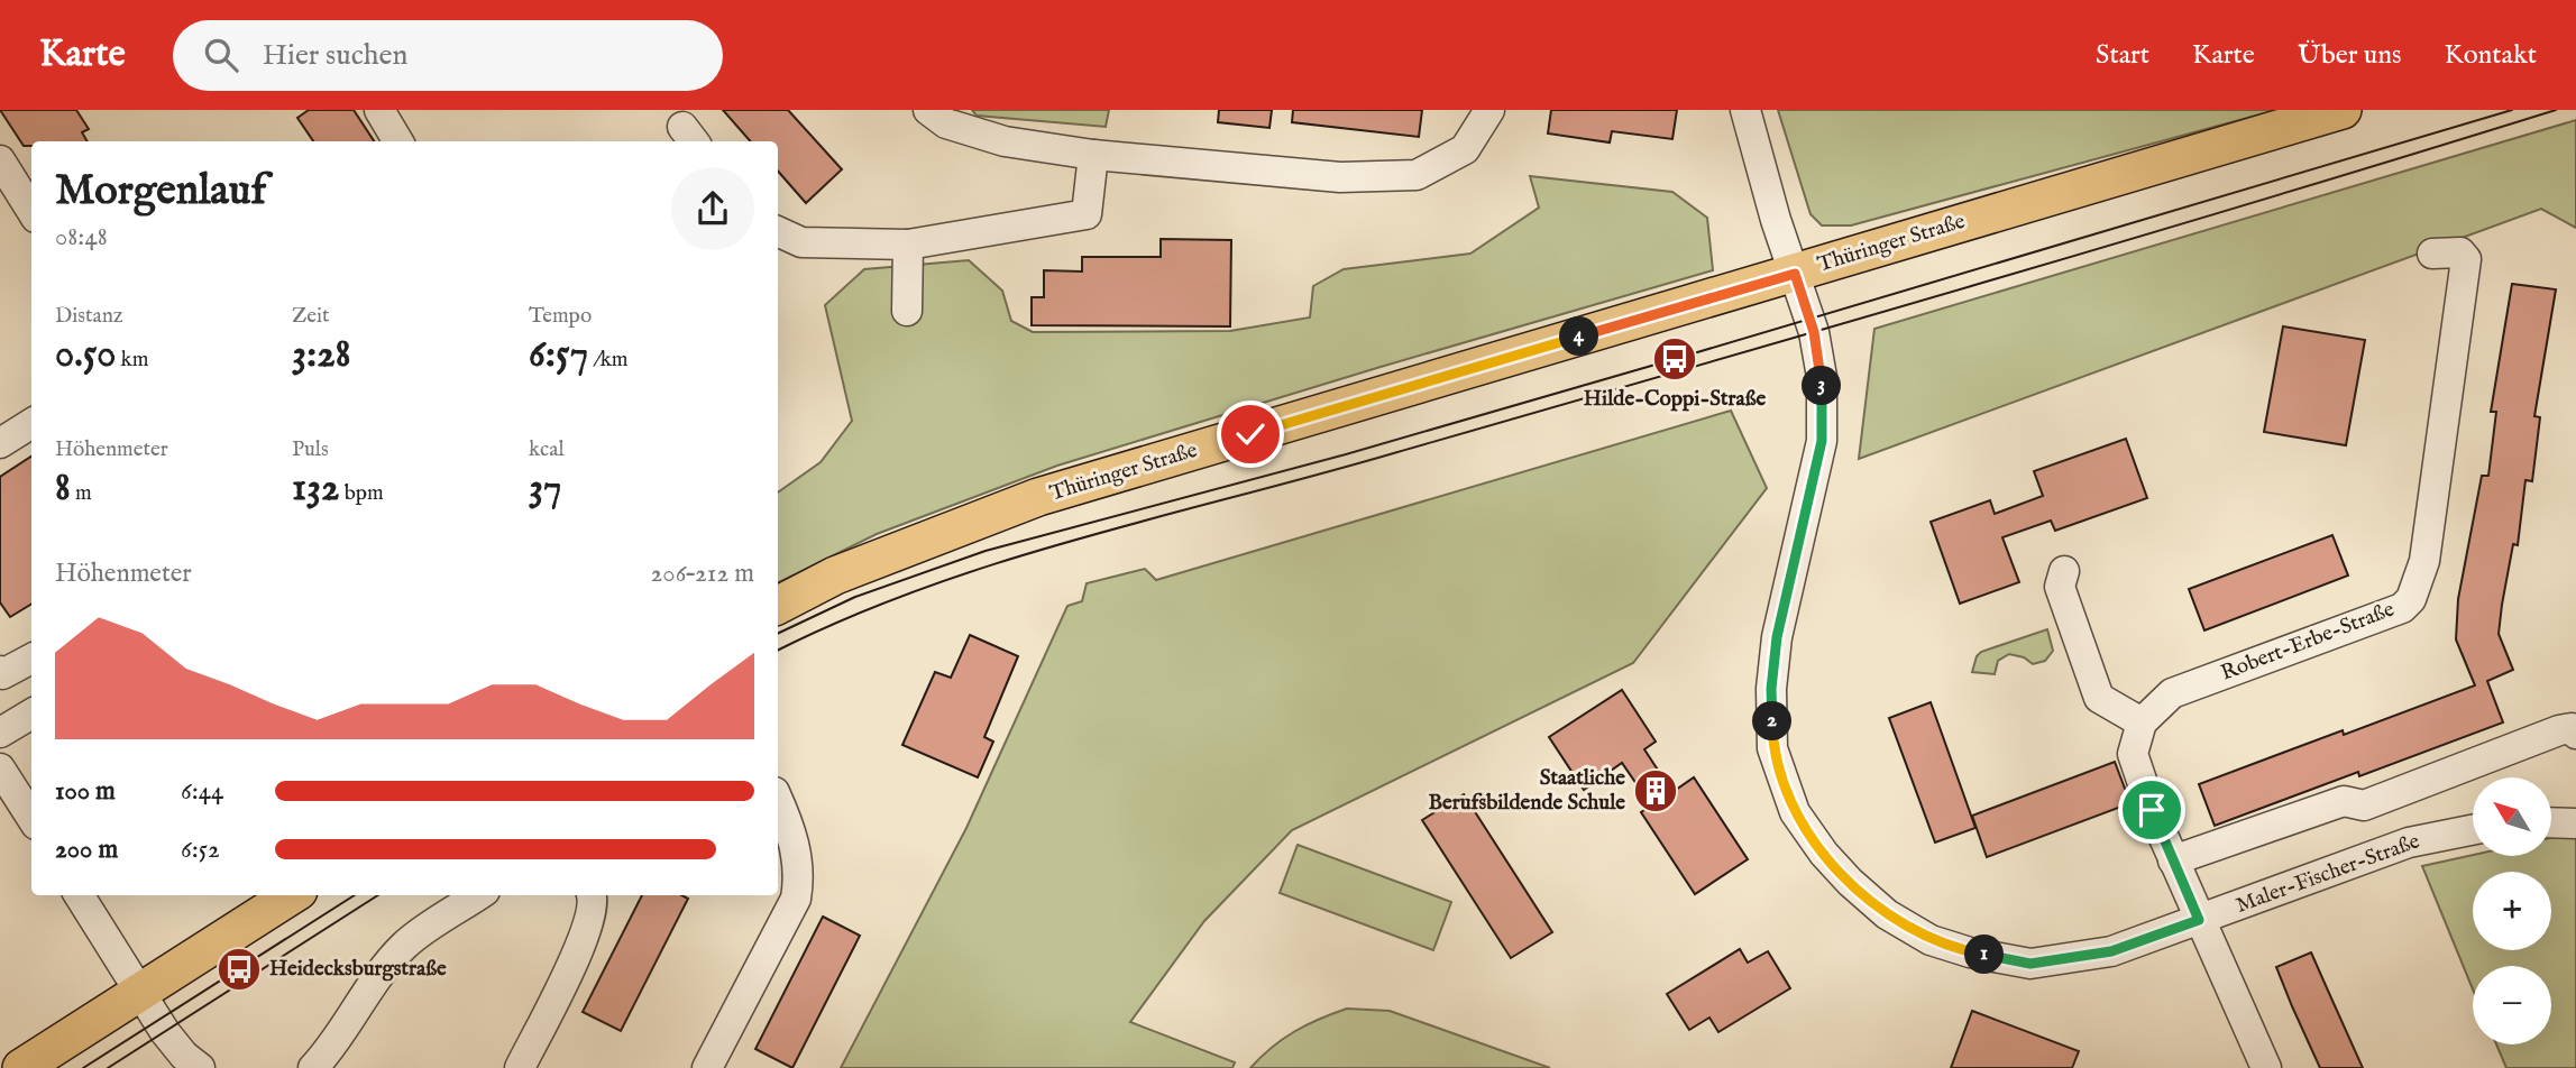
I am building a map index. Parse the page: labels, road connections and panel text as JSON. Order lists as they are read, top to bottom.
{
  "streets": {
    "main road": ["Thüringer Straße"],
    "street": ["Robert-Erbe-Straße", "Maler-Fischer-Straße"]
  },
  "crossings": [
    ["Thüringer Straße", "Maler-Fischer-Straße"]
  ],
  "places": {
    "bus stop": ["Hilde-Coppi-Straße", "Heidecksburgstraße"],
    "building": ["Staatliche Berufsbildende Schule"]
  },
  "north": "top left",
  "page": {
    "header": "Karte",
    "search": "Hier suchen",
    "nav": [
      "Start",
      "Karte",
      "Über uns",
      "Kontakt"
    ],
    "heading": ["Morgenlauf", "08:48"],
    "stats": [
      ["Distanz", "0.50 km"],
      ["Zeit", "3:28"],
      ["Tempo", "6:57 /km"],
      ["Höhenmeter", "8 m"],
      ["Puls", "132 bpm"],
      ["kcal", "37"]
    ],
    "pins": [
      "4",
      "3",
      "2",
      "1"
    ],
    "chart": ["Höhenmeter", "206–212 m"],
    "list": [
      {
        "name": "100 m",
        "note": "6:44"
      },
      {
        "name": "200 m",
        "note": "6:52"
      }
    ],
    "map_buttons": ["+", "−"]
  }
}
